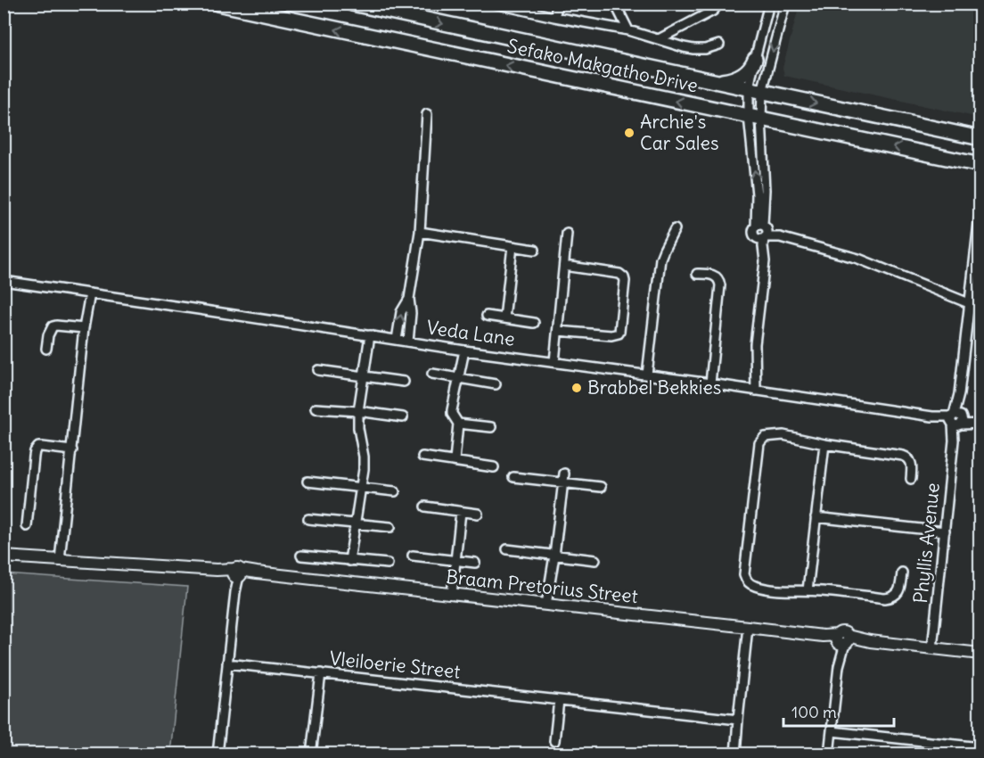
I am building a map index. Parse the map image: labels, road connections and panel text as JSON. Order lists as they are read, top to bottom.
{
  "streets": {
    "main road": ["Sefako Makgatho Drive"],
    "street": [
      "Veda Lane",
      "Phyllis Avenue",
      "Braam Pretorius Street",
      "Vleiloerie Street"
    ]
  },
  "crossings": [
    ["Veda Lane", "Phyllis Avenue"]
  ],
  "places": ["Archie's Car Sales", "Brabbel Bekkies"],
  "scale_bar": "100 m"
}
